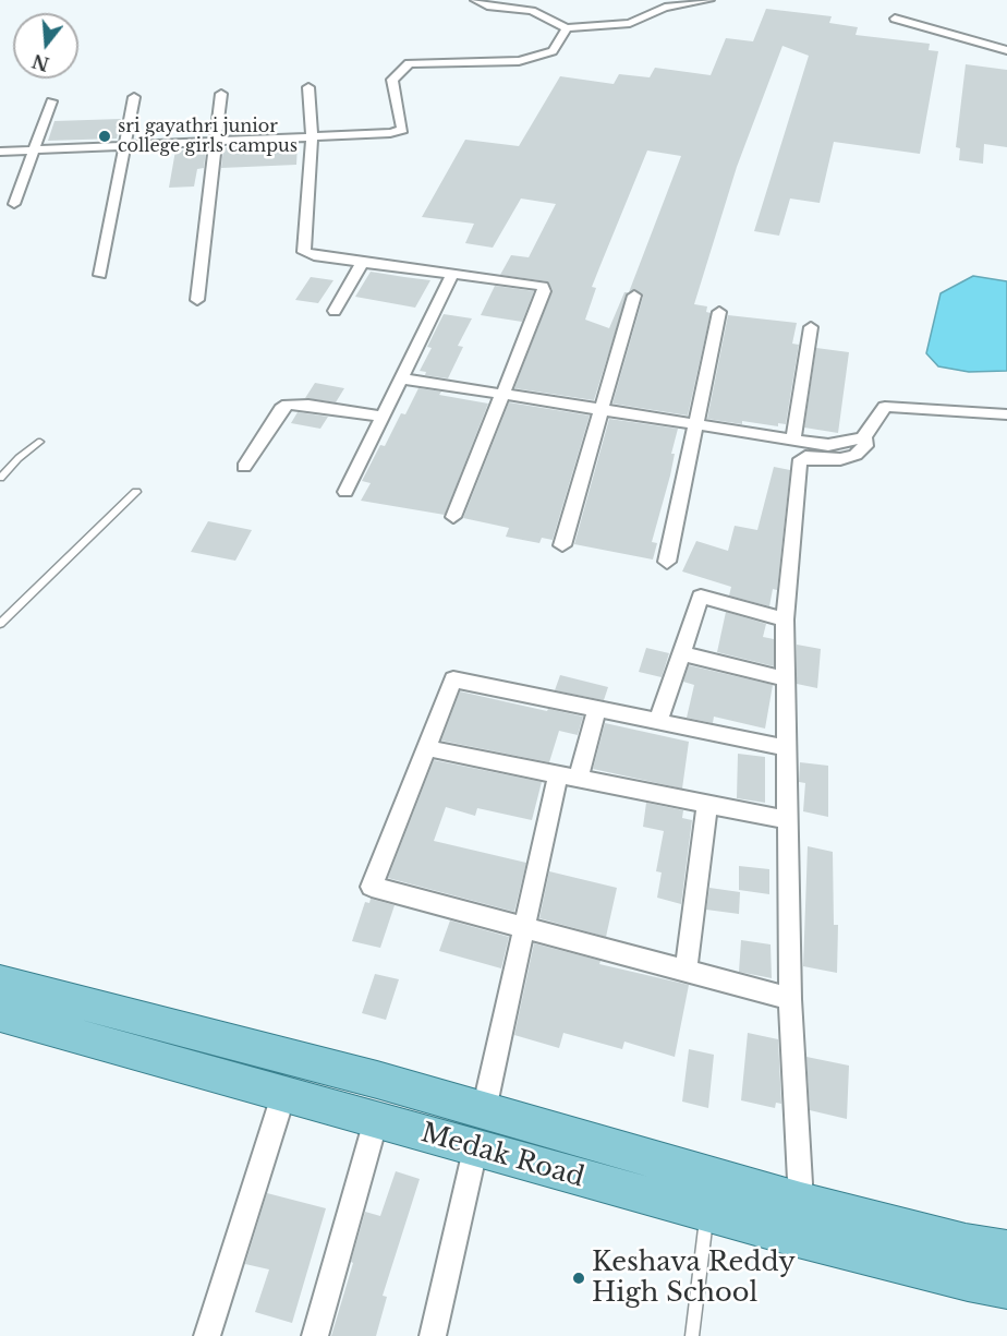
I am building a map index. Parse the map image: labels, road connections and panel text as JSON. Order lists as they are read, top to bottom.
{
  "streets": {
    "main road": ["Medak Road"]
  },
  "places": ["sri gayathri junior college girls campus", "Keshava Reddy High School"],
  "north": "bottom"
}
